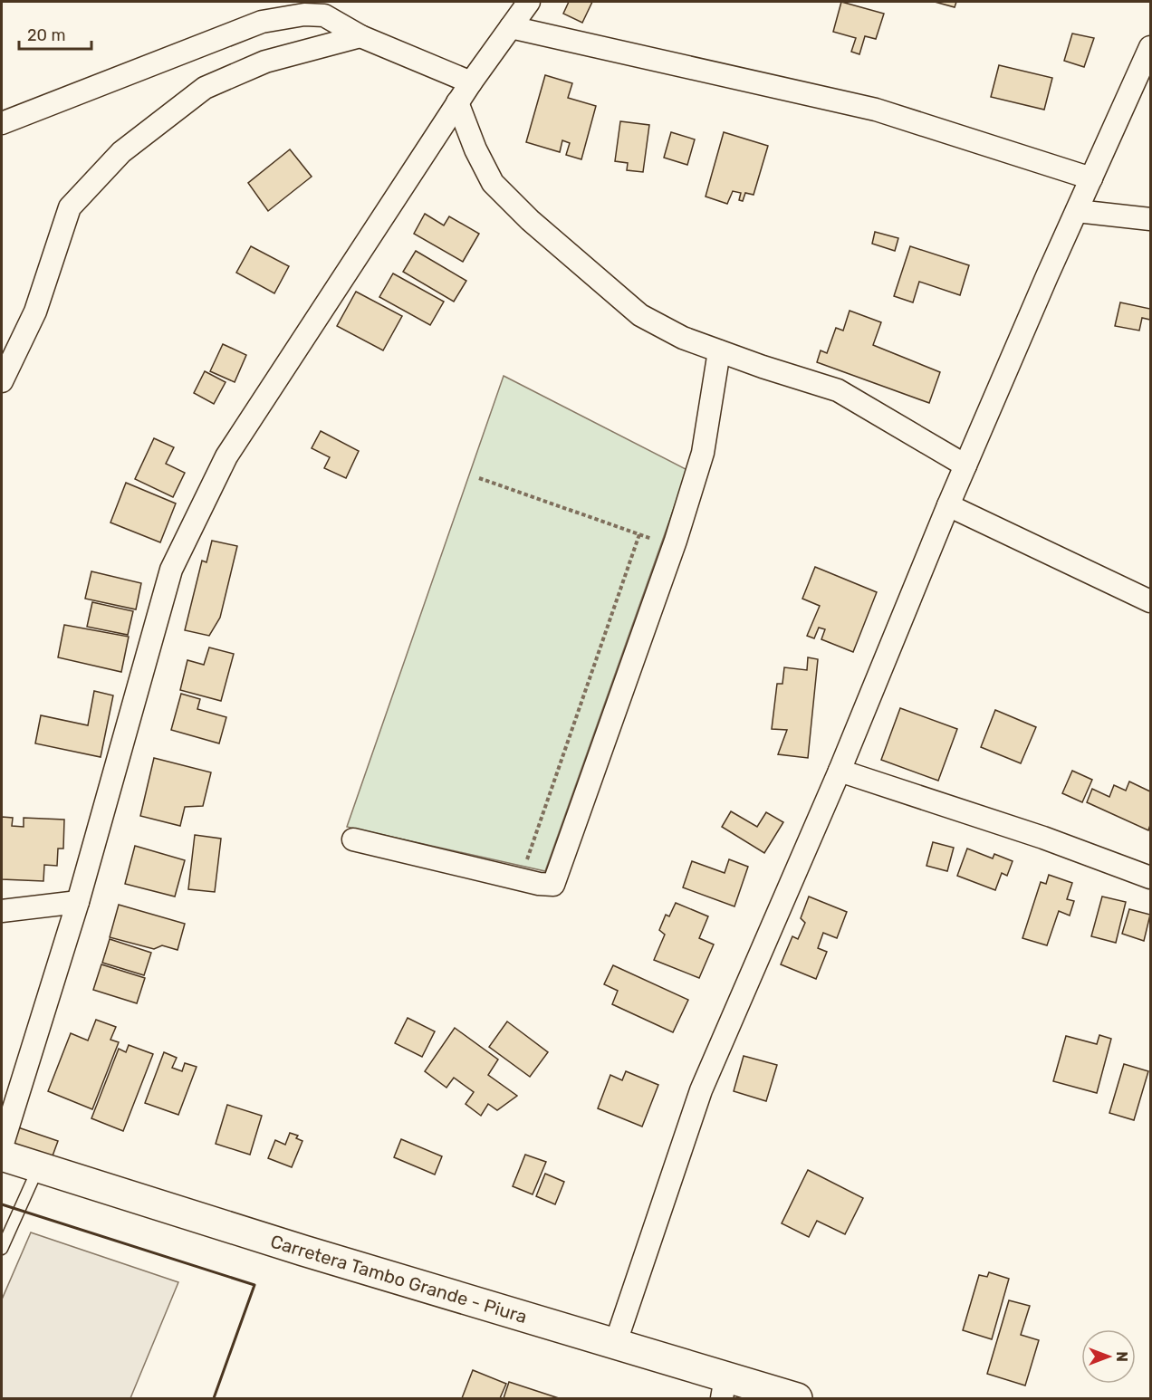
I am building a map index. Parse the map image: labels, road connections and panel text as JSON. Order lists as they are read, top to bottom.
{
  "streets": {
    "main road": ["Carretera Tambo Grande - Piura"]
  },
  "scale_bar": "20 m",
  "north": "right"
}
